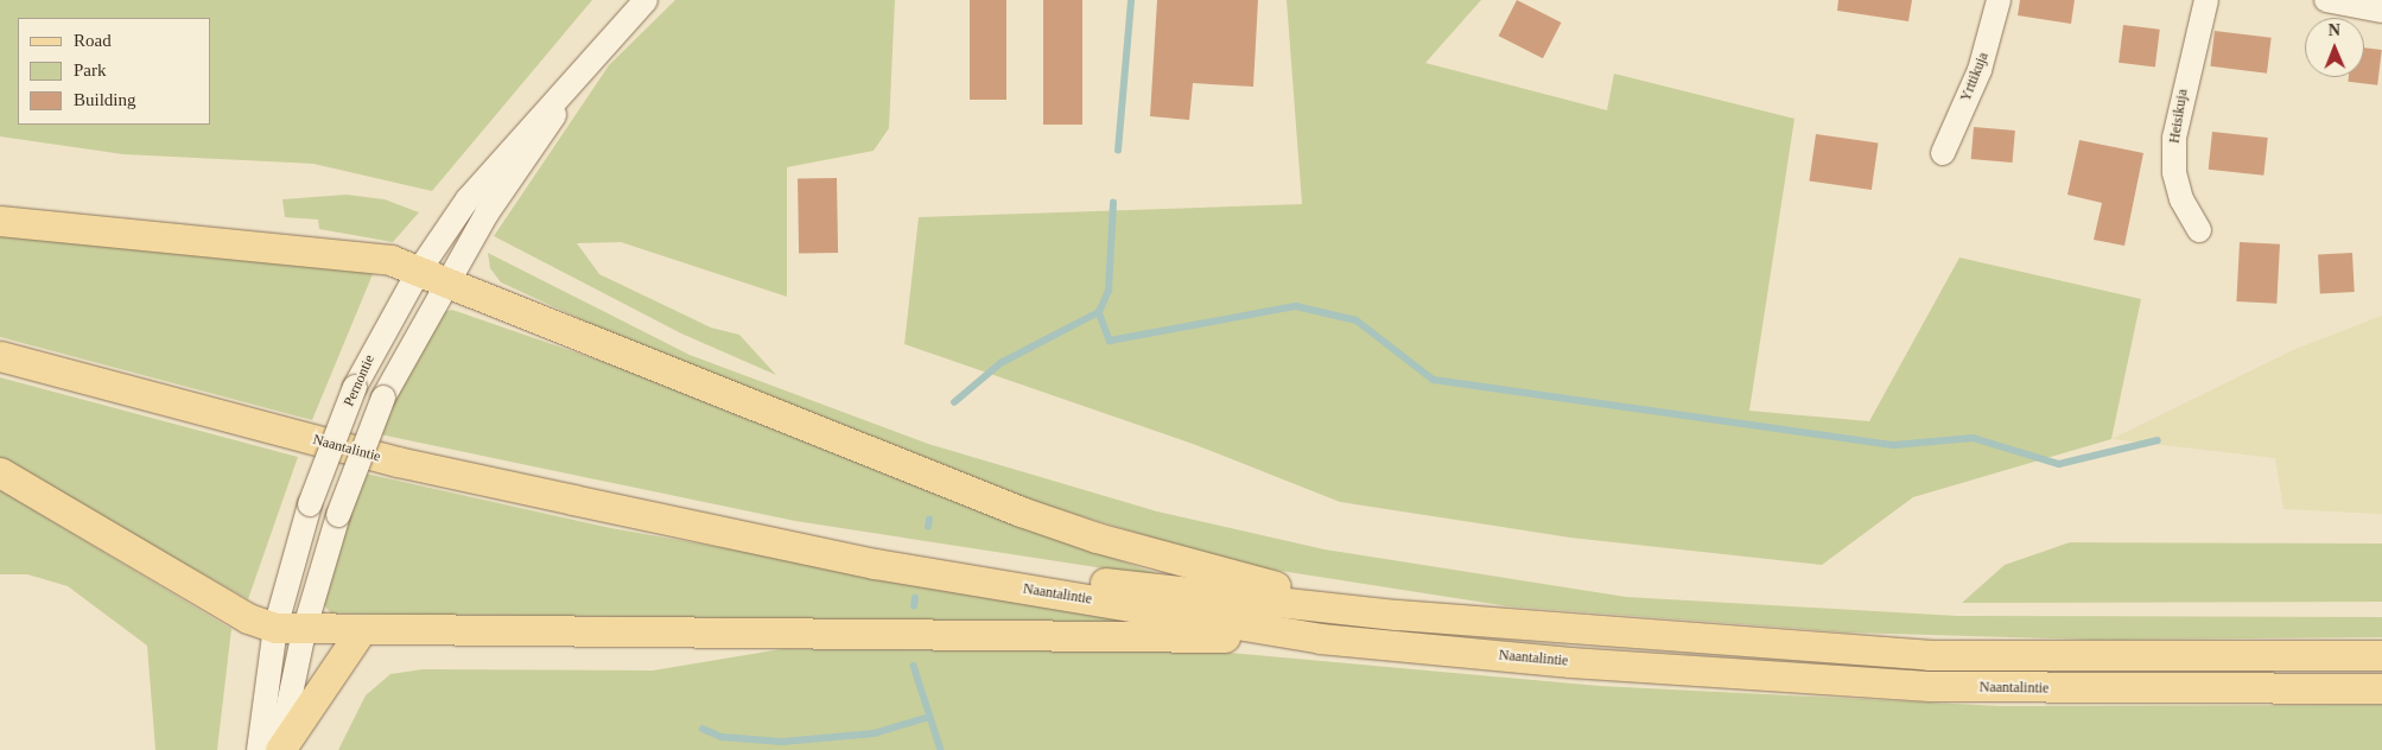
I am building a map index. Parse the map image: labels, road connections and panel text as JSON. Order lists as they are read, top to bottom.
{
  "streets": {
    "main road": ["Naantalintie"],
    "street": ["Yrttikuja", "Heisikuja", "Pernontie"]
  },
  "legend": ["Road", "Park", "Building"],
  "north": "top"
}
